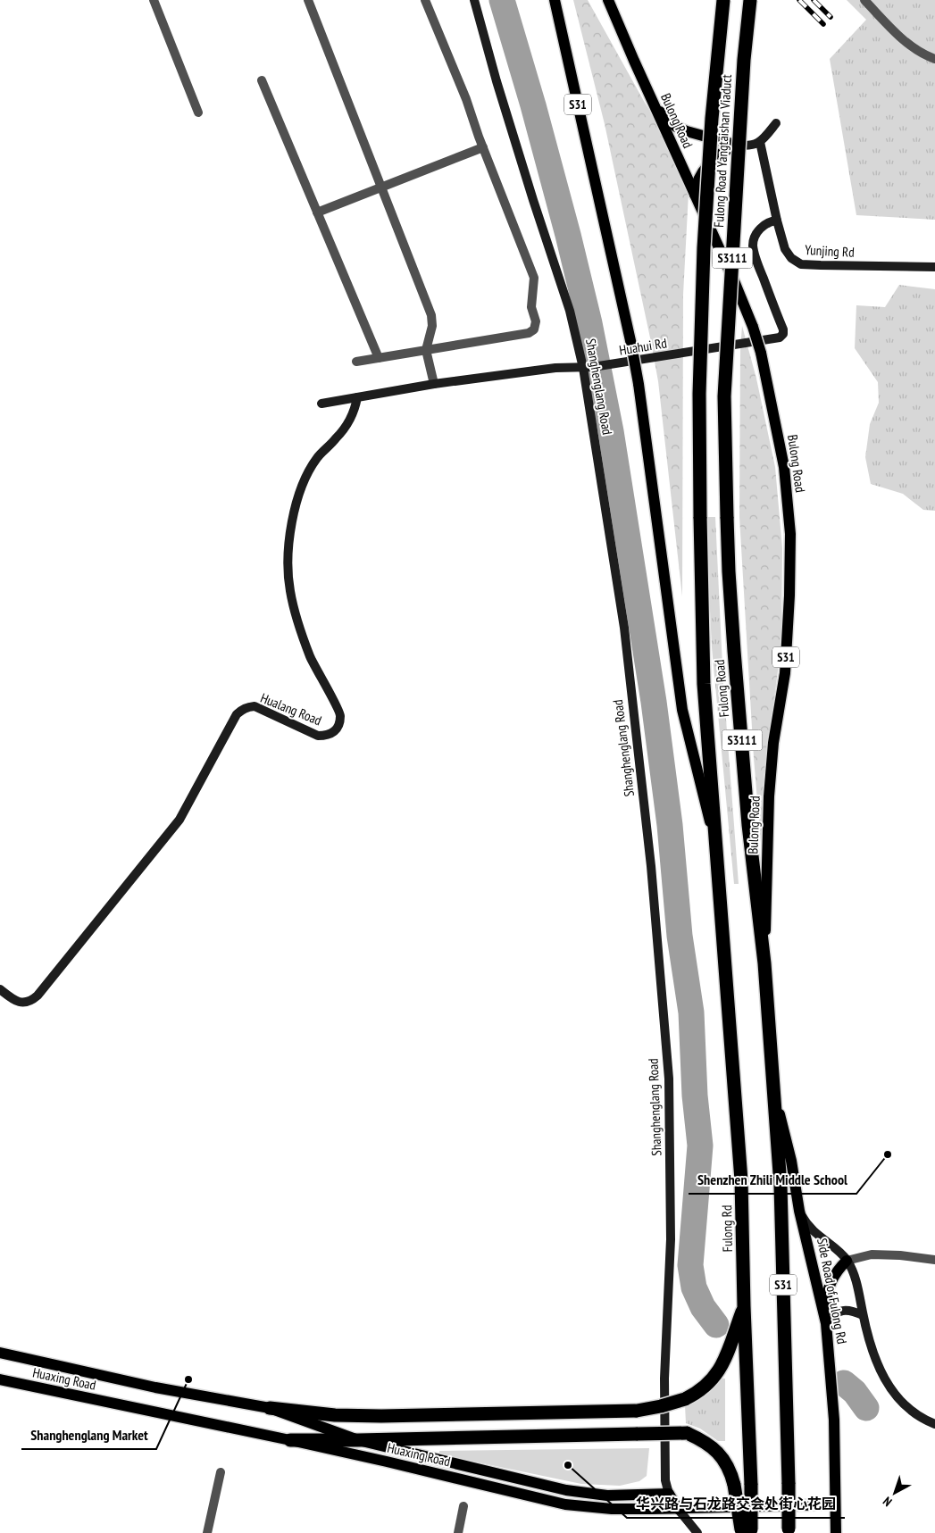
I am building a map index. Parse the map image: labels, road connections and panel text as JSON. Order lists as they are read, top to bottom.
{
  "streets": {
    "highway": [
      "S31",
      "Fulong Road Yangtaishan Viaduct",
      "S3111",
      "Fulong Road",
      "Fulong Rd"
    ],
    "main road": [
      "Bulong Road",
      "Shanghenglang Road",
      "Side Road of Fulong Rd",
      "Huaxing Road"
    ],
    "street": ["Yunjing Rd", "Huahui Rd", "Hualang Road"]
  },
  "crossings": [
    ["S31", "Bulong Road"],
    ["S31", "Fulong Road"],
    ["S31", "Fulong Rd"],
    ["S31", "Side Road of Fulong Rd"],
    ["Bulong Road", "Fulong Road"],
    ["Fulong Road Yangtaishan Viaduct", "Fulong Road"],
    ["Yunjing Rd", "Huahui Rd"],
    ["Huahui Rd", "Shanghenglang Road"],
    ["Huahui Rd", "Hualang Road"],
    ["Shanghenglang Road", "Huaxing Road"],
    ["Fulong Road", "Fulong Rd"],
    ["Side Road of Fulong Rd", "Huaxing Road"]
  ],
  "places": ["Shenzhen Zhili Middle School", "Shanghenglang Market", "华兴路与石龙路交会处街心花园"],
  "north": "bottom left"
}
